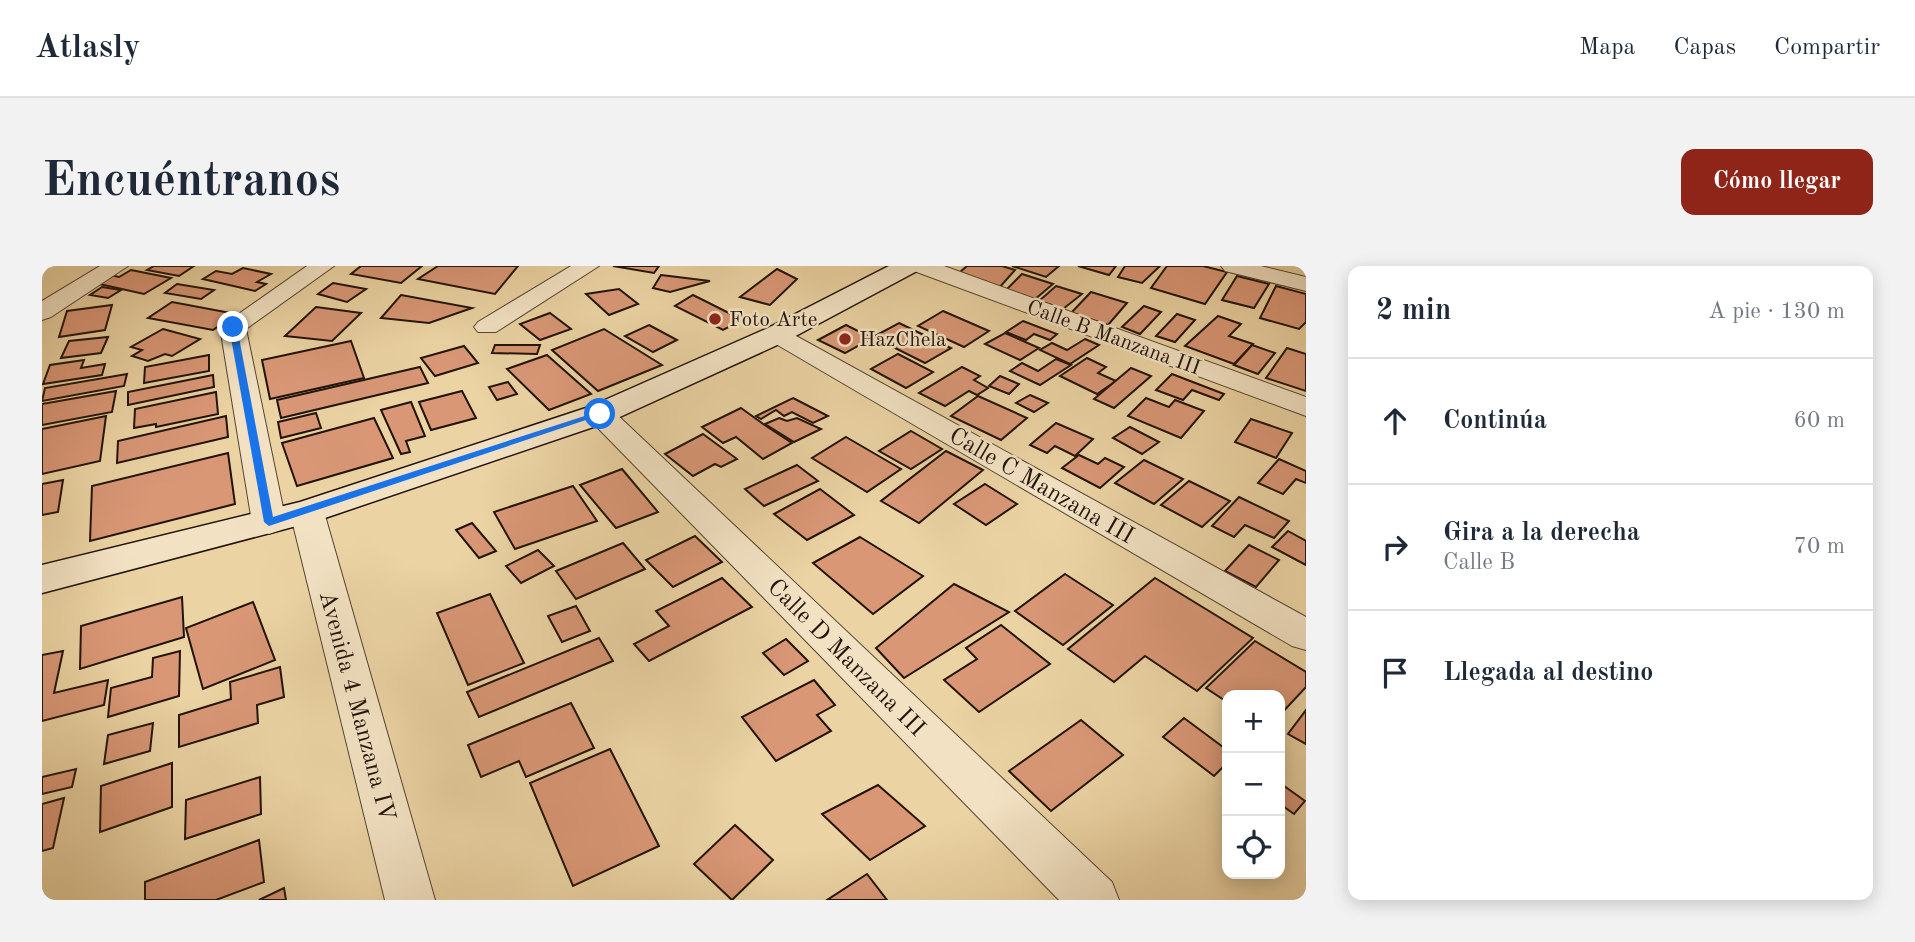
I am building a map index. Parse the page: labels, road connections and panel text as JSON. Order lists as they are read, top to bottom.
{
  "streets": {
    "street": [
      "Calle B Manzana III",
      "Calle C Manzana III",
      "Calle D Manzana III",
      "Avenida 4 Manzana IV"
    ]
  },
  "places": ["Foto Arte", "HazChela"],
  "page": {
    "header": "Atlasly",
    "nav": ["Mapa", "Capas", "Compartir"],
    "buttons": "Cómo llegar",
    "title": "Encuéntranos",
    "heading": ["2 min", "A pie · 130 m"],
    "list": [
      ["Continúa", "60 m"],
      ["Gira a la derecha", "Calle B", "70 m"],
      "Llegada al destino"
    ],
    "map_buttons": ["+", "−"]
  }
}
